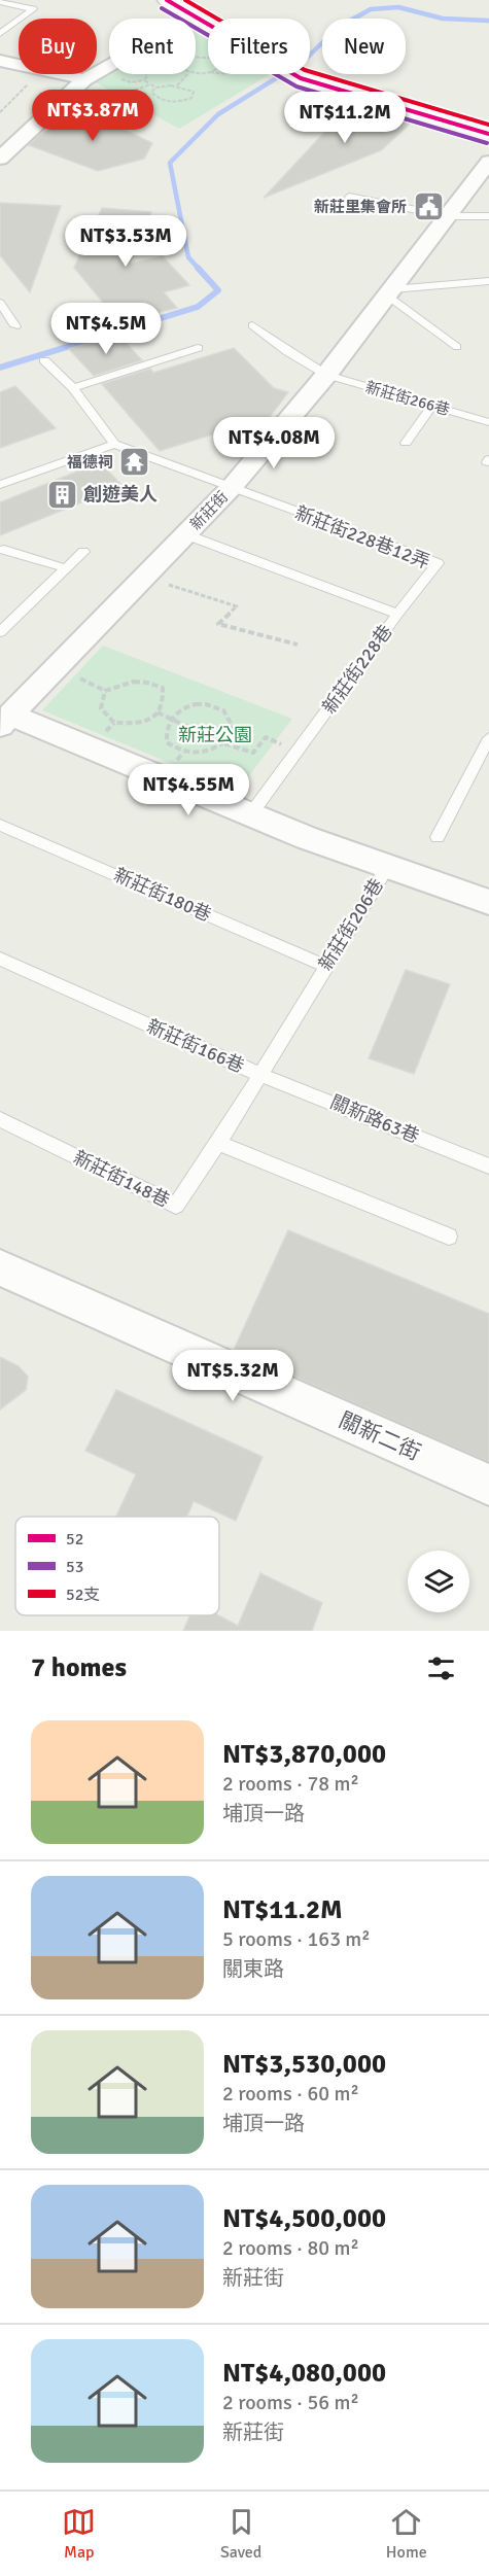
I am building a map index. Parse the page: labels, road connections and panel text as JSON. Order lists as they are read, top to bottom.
{
  "streets": {
    "street": ["新莊街", "新莊街206巷", "關新二街"],
    "lane": [
      "新莊街266巷",
      "新莊街228巷12弄",
      "新莊街228巷",
      "新莊街180巷",
      "新莊街166巷",
      "關新路63巷",
      "新莊街148巷"
    ]
  },
  "crossings": [
    ["新莊街266巷", "新莊街"],
    ["新莊街", "新莊街228巷12弄"],
    ["新莊街", "新莊街228巷"],
    ["新莊街", "新莊街206巷"],
    ["新莊街228巷12弄", "新莊街228巷"],
    ["新莊街228巷", "新莊街206巷"],
    ["新莊街180巷", "新莊街206巷"],
    ["新莊街206巷", "新莊街166巷"],
    ["新莊街206巷", "關新路63巷"],
    ["新莊街166巷", "關新路63巷"],
    ["新莊街166巷", "新莊街148巷"]
  ],
  "parks": ["新莊公園"],
  "places": {
    "public building": ["新莊里集會所"],
    "temple": ["福德祠"],
    "building": ["創遊美人"]
  },
  "lines": ["transit line 52", "transit line 52支", "transit line 53"],
  "legend": ["52", "53", "52支"],
  "page": {
    "chip": [
      "Buy",
      "Rent",
      "Filters",
      "New"
    ],
    "price": [
      "NT$3.87M",
      "NT$11.2M",
      "NT$3.53M",
      "NT$4.5M",
      "NT$4.08M",
      "NT$4.55M",
      "NT$5.32M"
    ],
    "heading": "7 homes",
    "list": [
      {
        "name": "NT$3,870,000",
        "note": "2 rooms · 78 m² · 埔頂一路"
      },
      {
        "name": "NT$11.2M",
        "note": "5 rooms · 163 m² · 關東路"
      },
      {
        "name": "NT$3,530,000",
        "note": "2 rooms · 60 m² · 埔頂一路"
      },
      {
        "name": "NT$4,500,000",
        "note": "2 rooms · 80 m² · 新莊街"
      },
      {
        "name": "NT$4,080,000",
        "note": "2 rooms · 56 m² · 新莊街"
      }
    ],
    "tabs": ["Map", "Saved", "Home"]
  }
}
